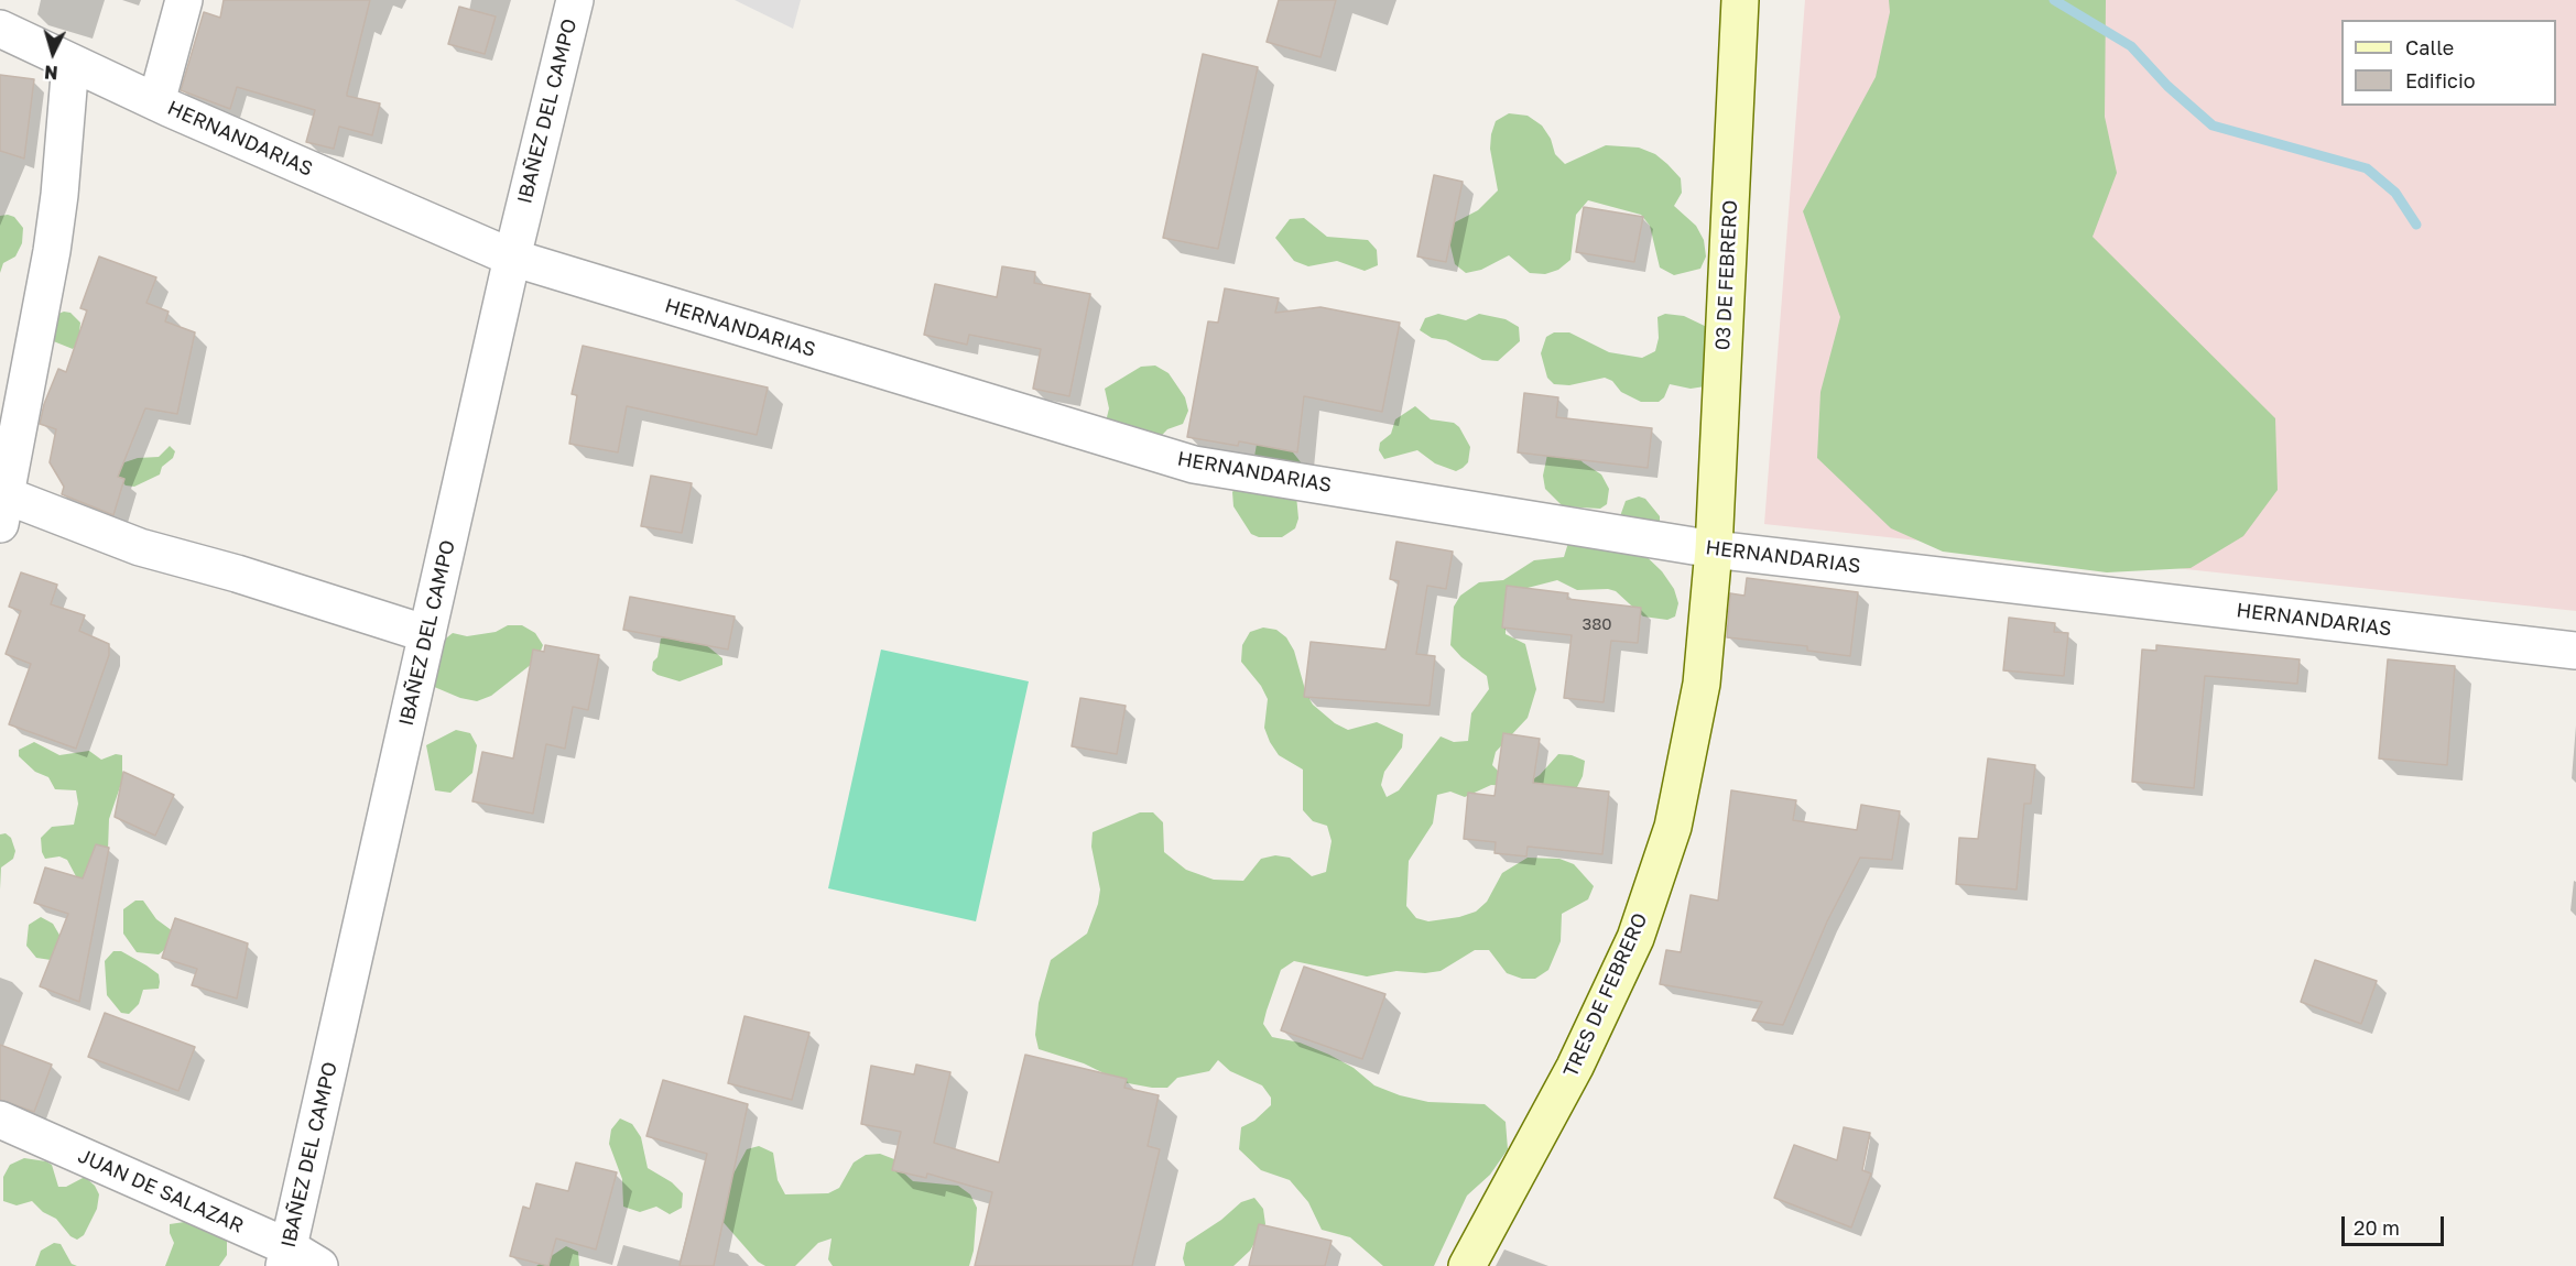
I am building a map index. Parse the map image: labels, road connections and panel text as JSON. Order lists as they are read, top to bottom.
{
  "streets": {
    "street": [
      "IBAÑEZ DEL CAMPO",
      "HERNANDARIAS",
      "03 DE FEBRERO",
      "TRES DE FEBRERO",
      "JUAN DE SALAZAR"
    ]
  },
  "crossings": [
    ["IBAÑEZ DEL CAMPO", "HERNANDARIAS"],
    ["IBAÑEZ DEL CAMPO", "JUAN DE SALAZAR"],
    ["HERNANDARIAS", "03 DE FEBRERO"],
    ["HERNANDARIAS", "TRES DE FEBRERO"],
    ["03 DE FEBRERO", "TRES DE FEBRERO"]
  ],
  "house_numbers": ["380"],
  "legend": ["Calle", "Edificio"],
  "scale_bar": "20 m",
  "north": "bottom"
}
